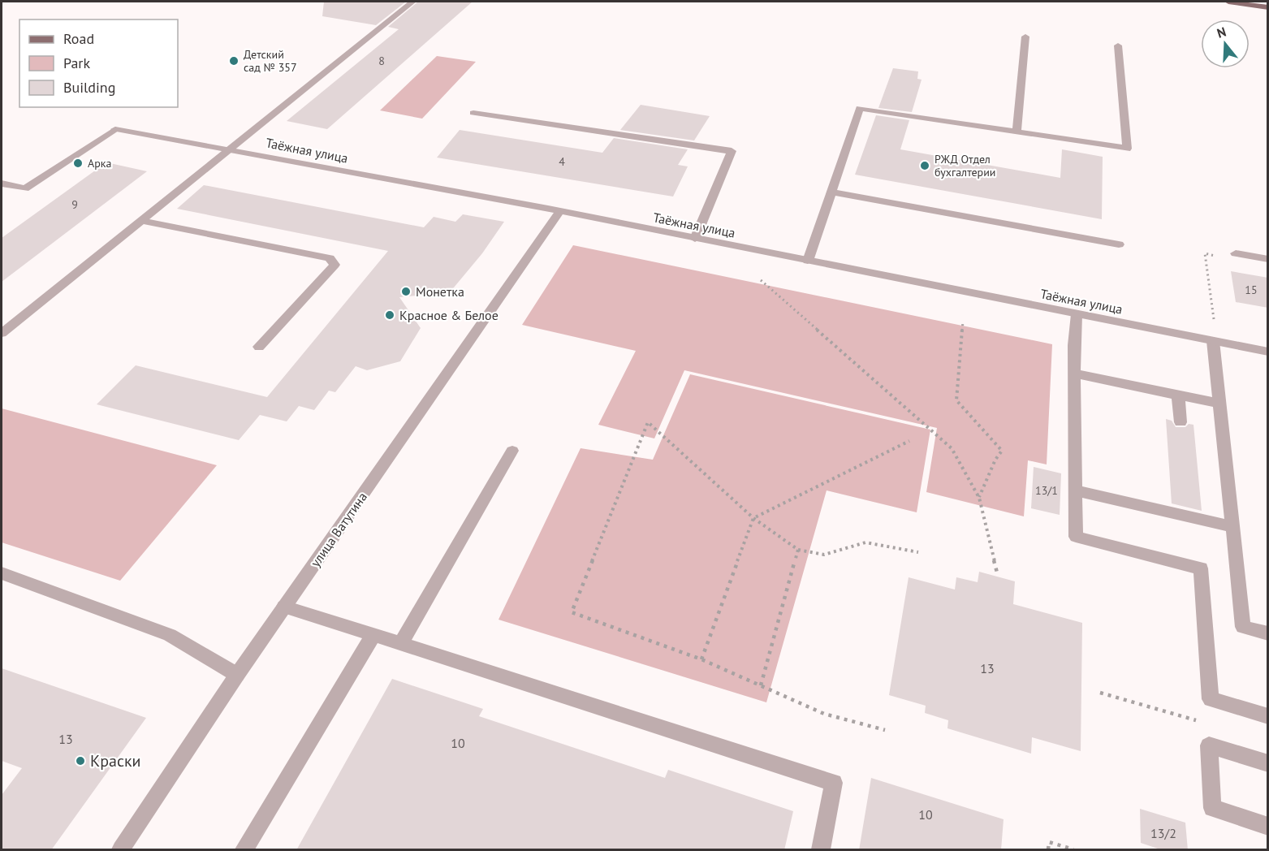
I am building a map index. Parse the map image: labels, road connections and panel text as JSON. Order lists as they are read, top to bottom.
{
  "streets": {
    "street": ["Таёжная улица", "улица Ватутина"]
  },
  "crossings": [
    ["Таёжная улица", "улица Ватутина"]
  ],
  "places": [
    "Детский сад № 357",
    "Арка",
    "РЖД Отдел бухгалтерии",
    "Монетка",
    "Красное & Белое",
    "Краски"
  ],
  "house_numbers": [
    "8",
    "4",
    "9",
    "15",
    "13/1",
    "13",
    "13",
    "10",
    "10",
    "13/2"
  ],
  "legend": ["Road", "Park", "Building"],
  "north": "top"
}
